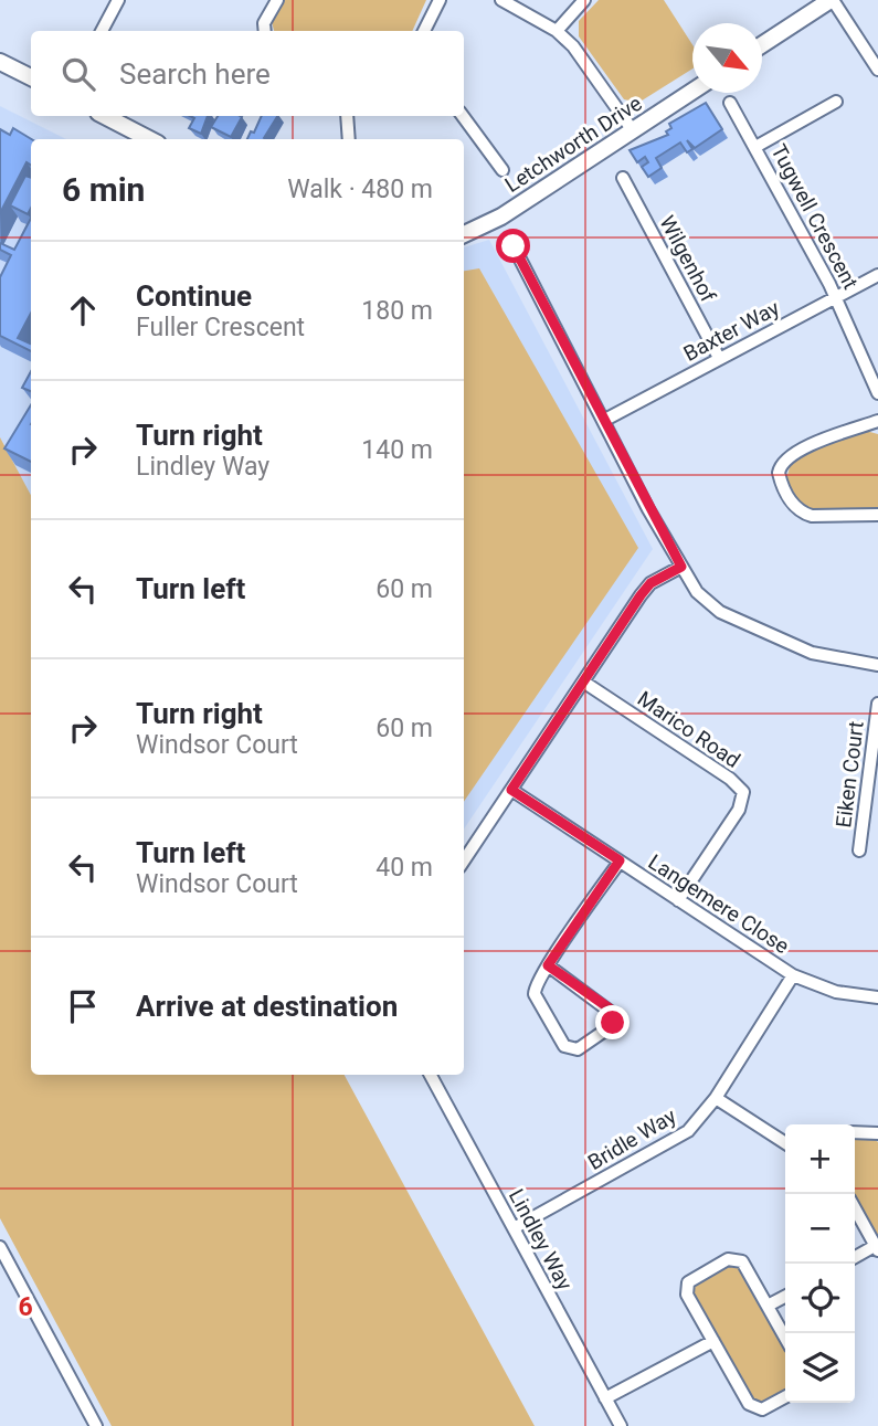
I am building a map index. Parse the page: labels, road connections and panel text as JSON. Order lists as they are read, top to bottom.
{
  "streets": {
    "street": [
      "Letchworth Drive",
      "Tugwell Crescent",
      "Wilgenhof",
      "Baxter Way",
      "Marico Road",
      "Eiken Court",
      "Langemere Close",
      "Bridle Way",
      "Lindley Way"
    ]
  },
  "crossings": [
    ["Tugwell Crescent", "Baxter Way"],
    ["Wilgenhof", "Baxter Way"],
    ["Marico Road", "Langemere Close"],
    ["Langemere Close", "Bridle Way"],
    ["Bridle Way", "Lindley Way"]
  ],
  "north": "bottom right",
  "page": {
    "search": "Search here",
    "heading": ["6 min", "Walk · 480 m"],
    "list": [
      ["Continue", "Fuller Crescent", "180 m"],
      ["Turn right", "Lindley Way", "140 m"],
      ["Turn left", "60 m"],
      ["Turn right", "Windsor Court", "60 m"],
      ["Turn left", "Windsor Court", "40 m"],
      "Arrive at destination"
    ],
    "map_buttons": ["+", "−"]
  },
  "grid": {
    "rows": ["6"]
  }
}
